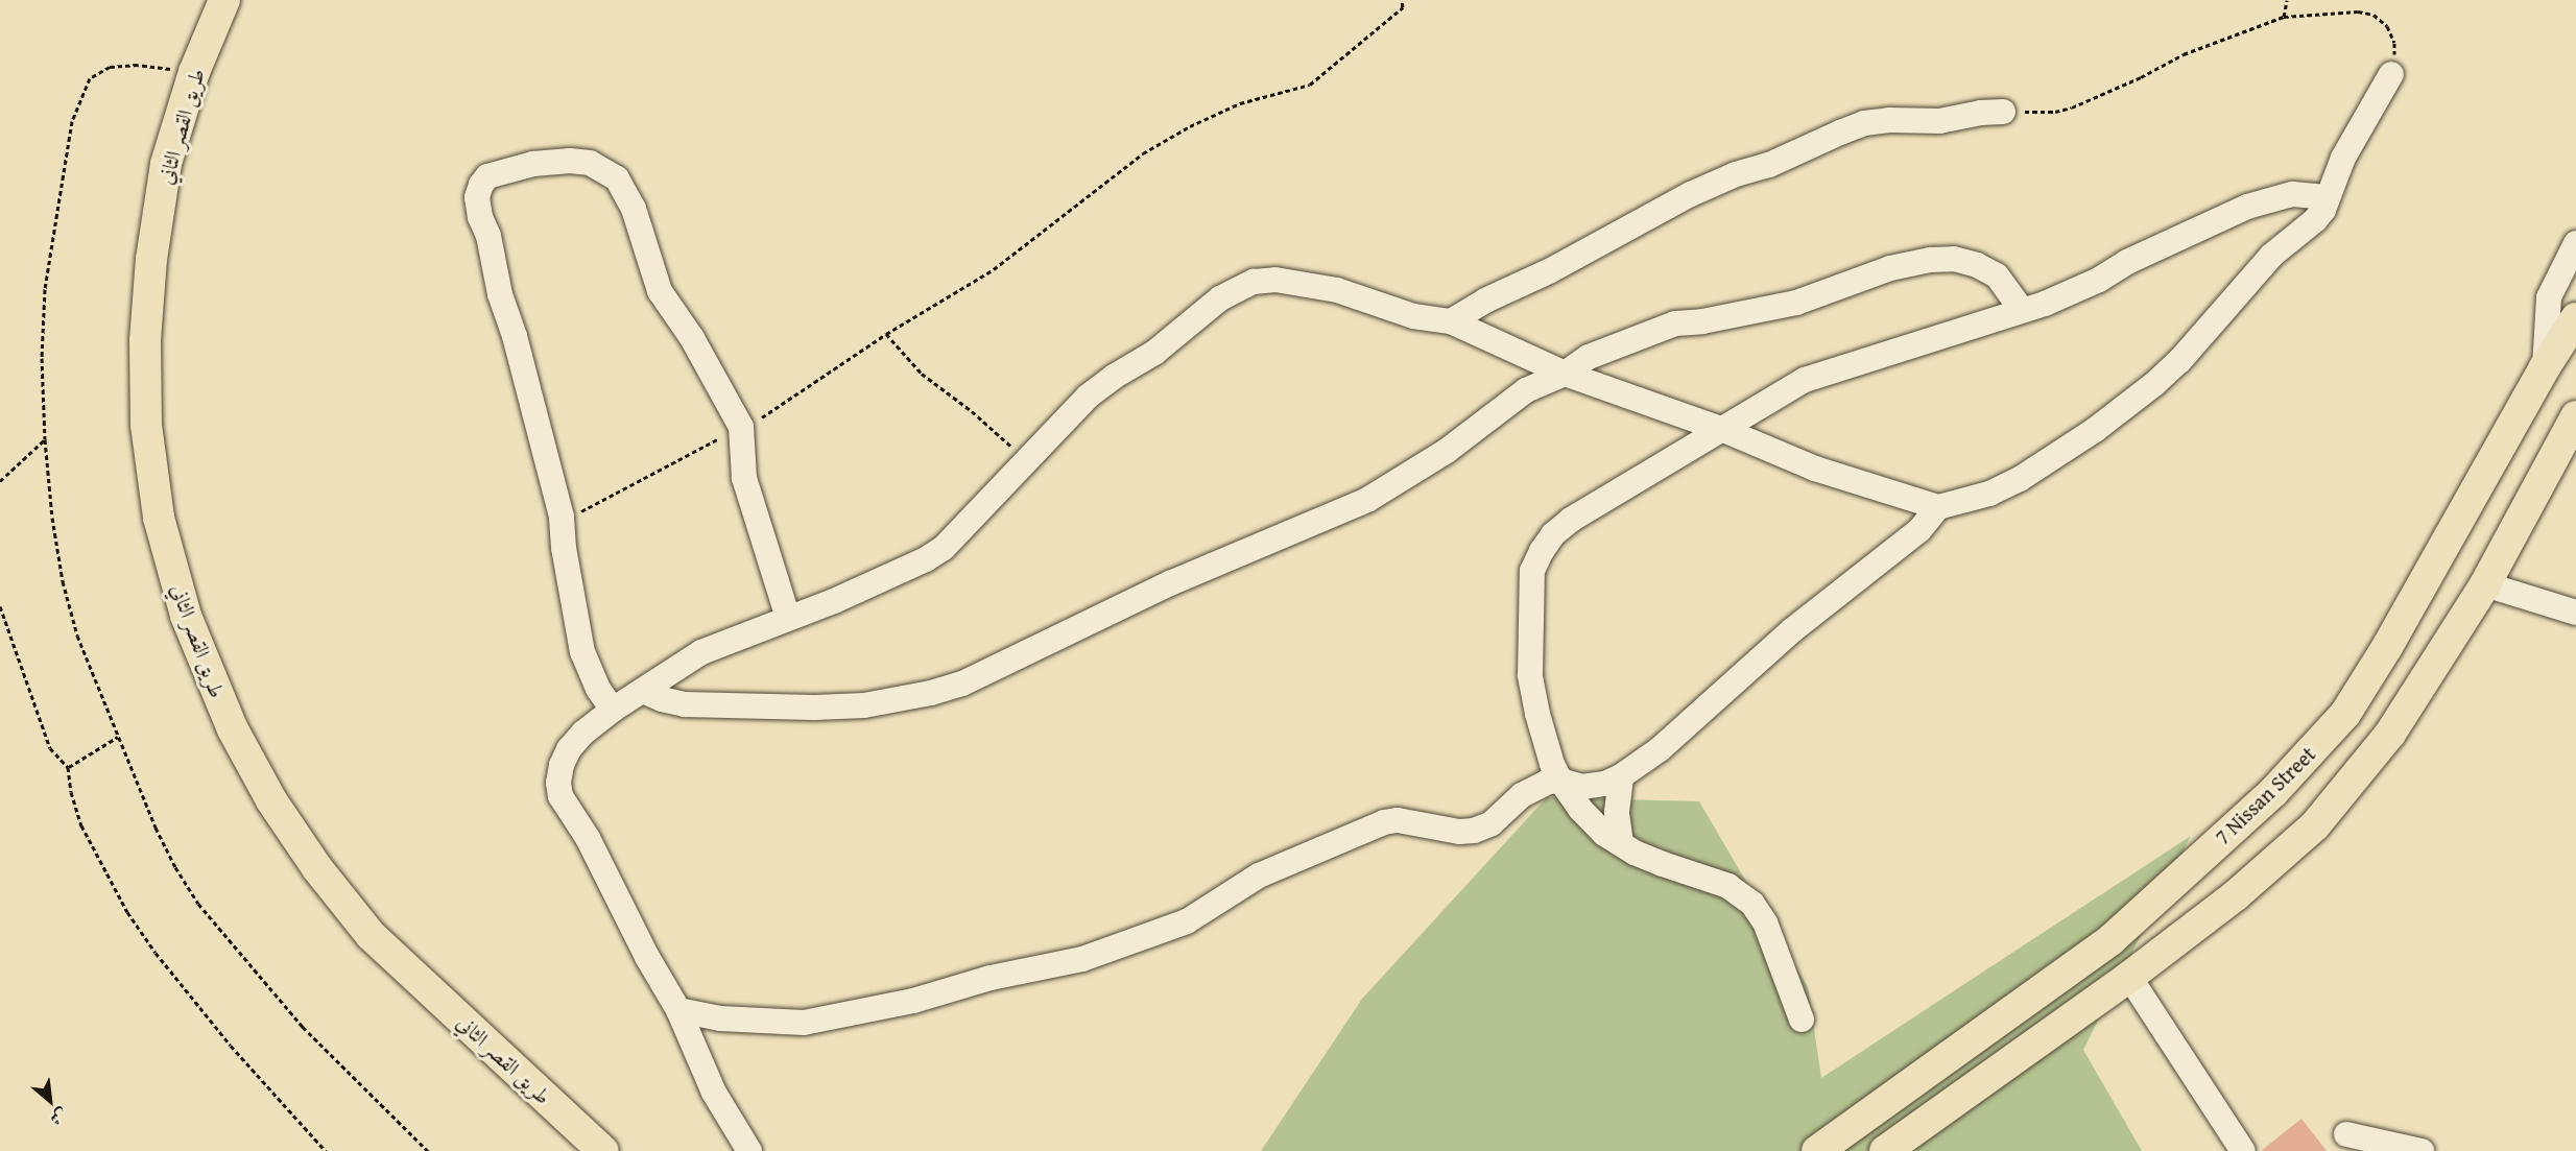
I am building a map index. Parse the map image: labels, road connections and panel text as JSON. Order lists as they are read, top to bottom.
{
  "streets": {
    "main road": ["طريق القصر الثاني", "7 Nissan Street"]
  },
  "north": "bottom right"
}
